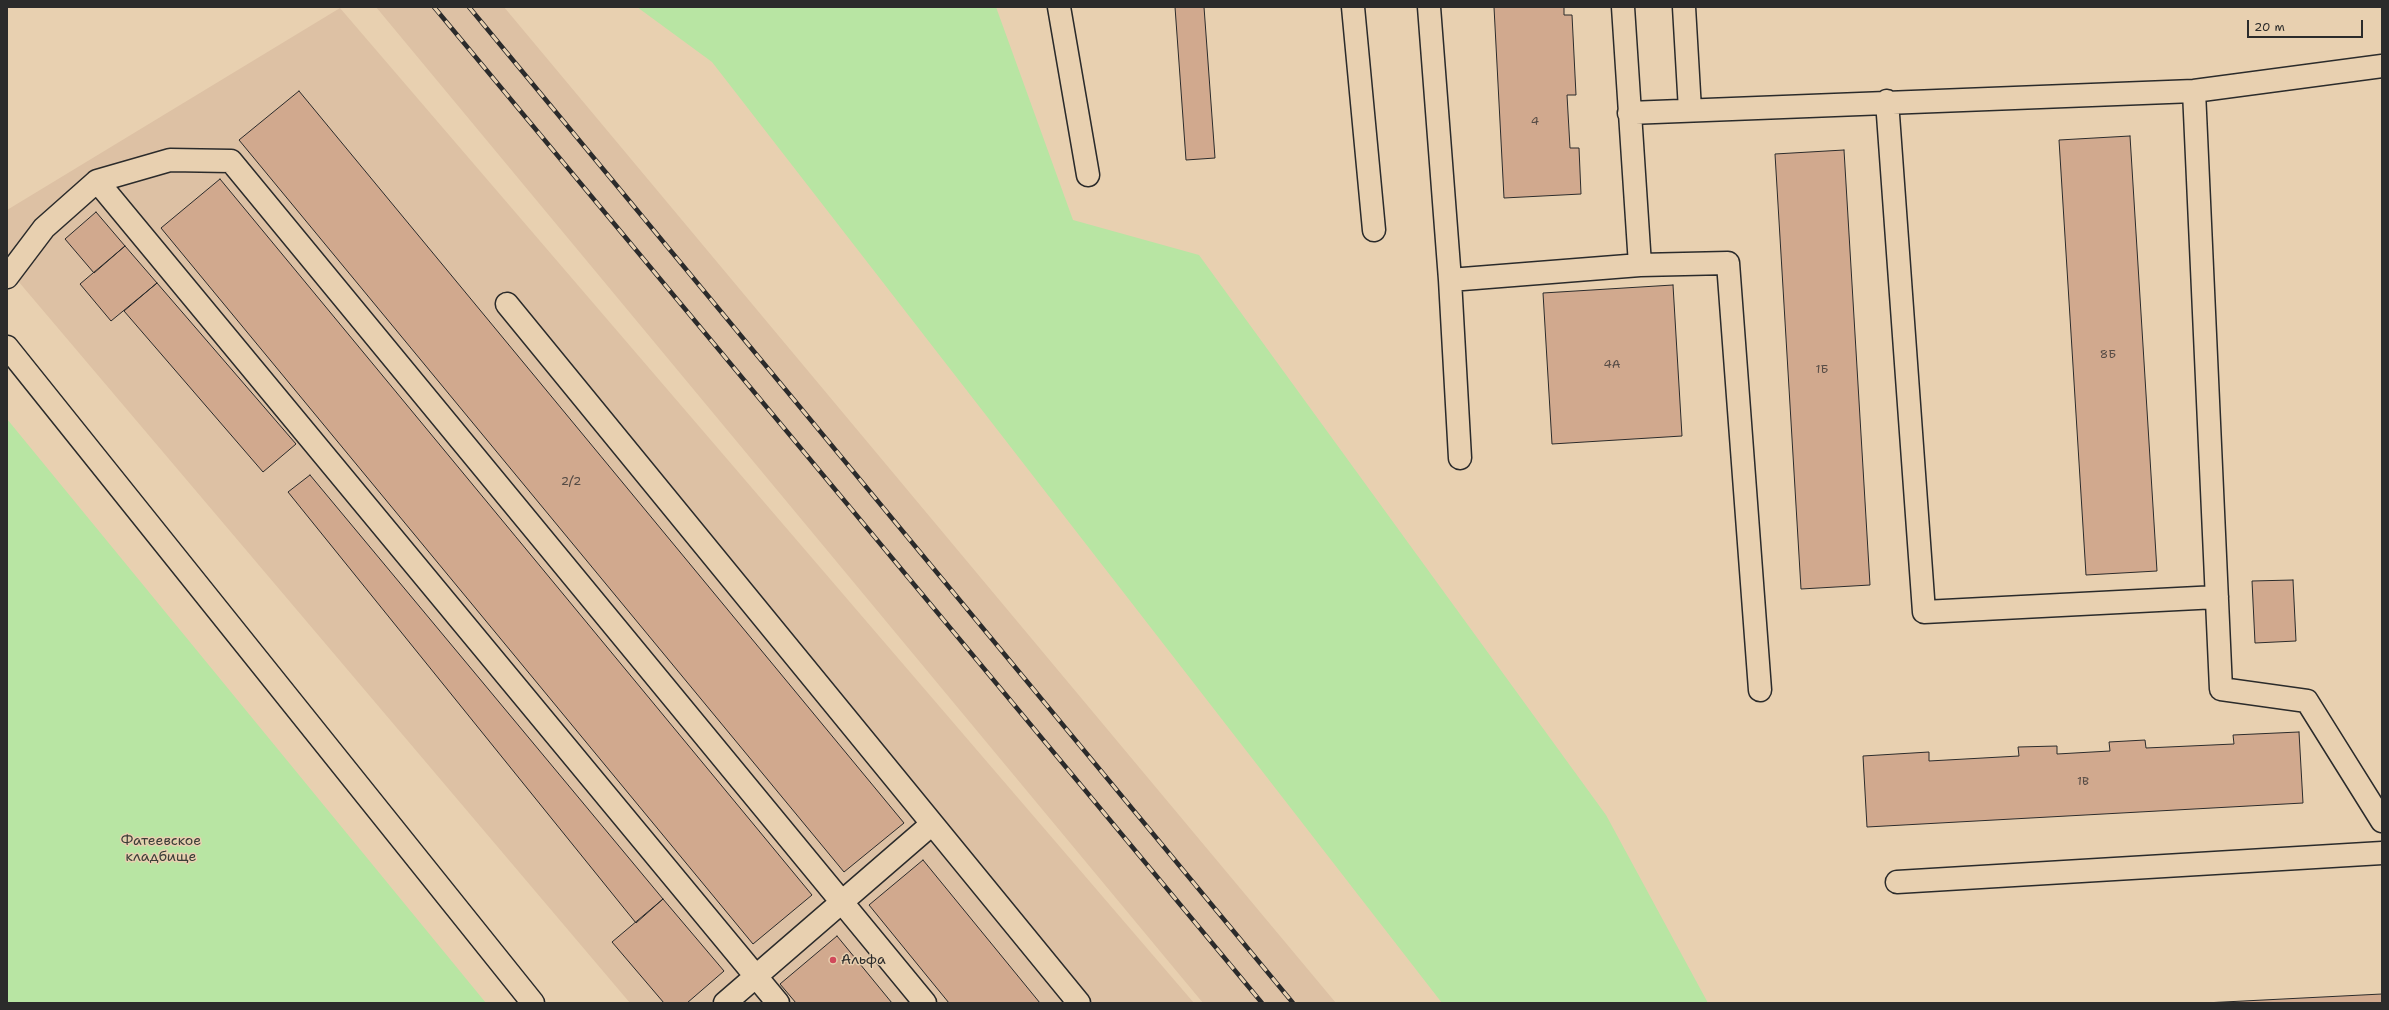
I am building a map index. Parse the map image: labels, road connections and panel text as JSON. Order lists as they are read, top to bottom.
{
  "parks": ["Фатеевское кладбище"],
  "places": ["Альфа"],
  "house_numbers": [
    "4",
    "8Б",
    "4А",
    "1Б",
    "2/2",
    "1В"
  ],
  "scale_bar": "20 m"
}
